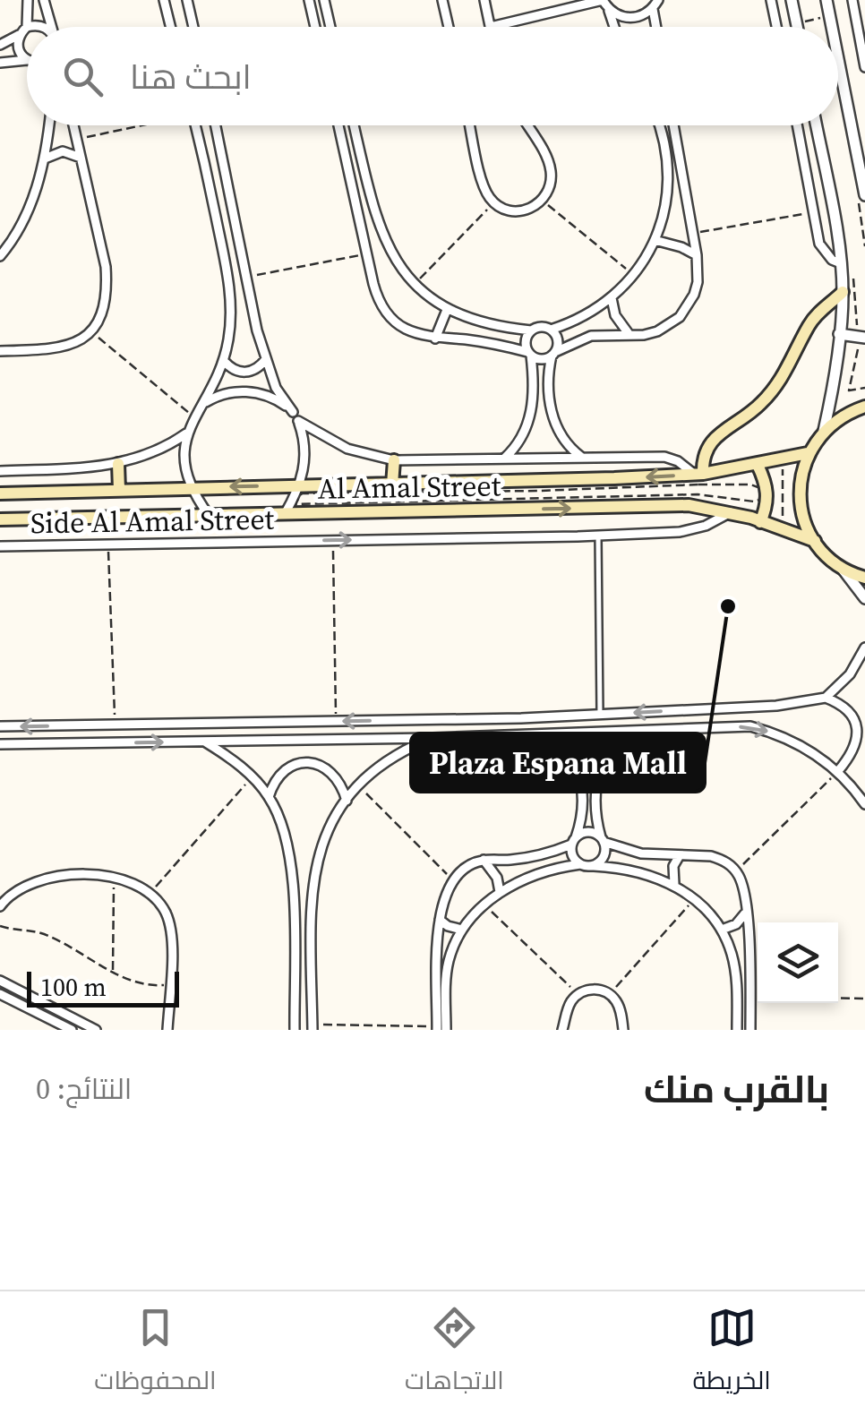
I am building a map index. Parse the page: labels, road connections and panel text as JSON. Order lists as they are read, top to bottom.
{
  "streets": {
    "main road": ["Al Amal Street"],
    "street": ["Side Al Amal Street"]
  },
  "crossings": [
    ["Al Amal Street", "Side Al Amal Street"]
  ],
  "places": ["Plaza Espana Mall"],
  "scale_bar": "100 m",
  "page": {
    "search": "ابحث هنا",
    "scale": "100 m",
    "heading": ["بالقرب منك", "النتائج: 0"],
    "nav": ["الخريطة", "الاتجاهات", "المحفوظات"]
  }
}
